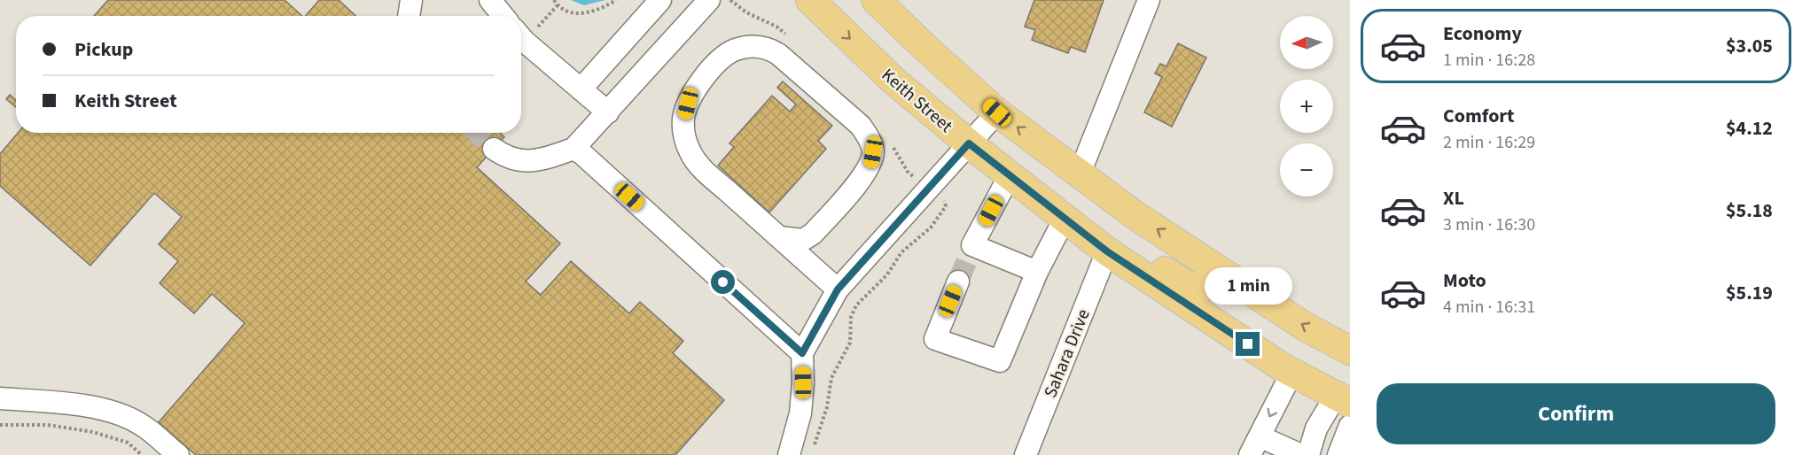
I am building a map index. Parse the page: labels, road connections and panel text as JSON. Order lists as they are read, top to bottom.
{
  "streets": {
    "main road": ["Keith Street"],
    "street": ["Sahara Drive"]
  },
  "crossings": [
    ["Keith Street", "Sahara Drive"]
  ],
  "north": "left",
  "page": {
    "list": [
      {
        "name": "Economy",
        "note": "1 min · 16:28",
        "value": "$3.05"
      },
      {
        "name": "Comfort",
        "note": "2 min · 16:29",
        "value": "$4.12"
      },
      {
        "name": "XL",
        "note": "3 min · 16:30",
        "value": "$5.18"
      },
      {
        "name": "Moto",
        "note": "4 min · 16:31",
        "value": "$5.19"
      }
    ],
    "map_buttons": ["+", "−"],
    "banner": ["Pickup", "Keith Street"],
    "bubble": "1 min",
    "buttons": "Confirm"
  }
}
